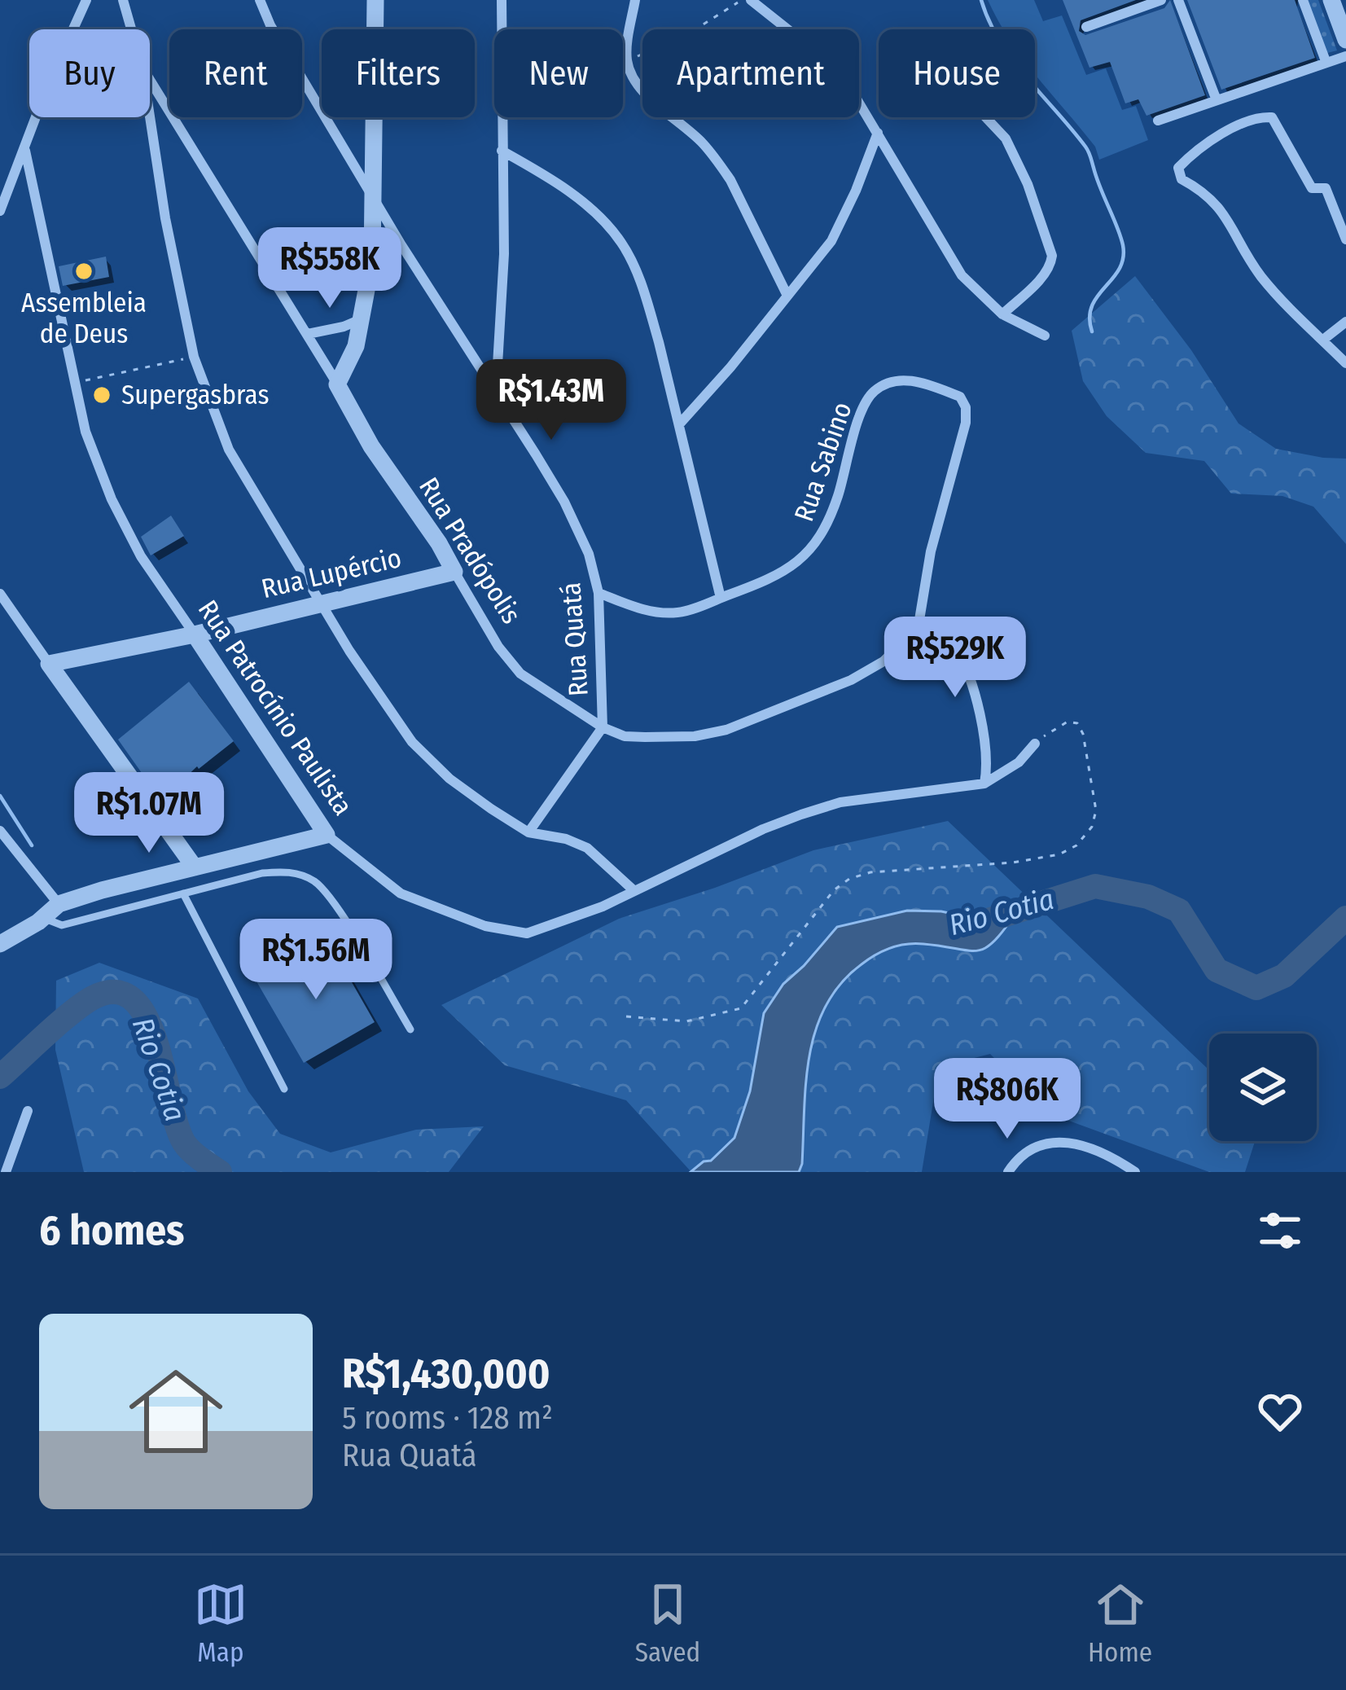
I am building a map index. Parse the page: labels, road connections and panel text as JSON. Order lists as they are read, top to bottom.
{
  "streets": {
    "street": [
      "Rua Sabino",
      "Rua Pradópolis",
      "Rua Lupércio",
      "Rua Quatá",
      "Rua Patrocínio Paulista"
    ]
  },
  "crossings": [
    ["Rua Sabino", "Rua Pradópolis"],
    ["Rua Sabino", "Rua Quatá"],
    ["Rua Pradópolis", "Rua Lupércio"],
    ["Rua Pradópolis", "Rua Quatá"],
    ["Rua Lupércio", "Rua Patrocínio Paulista"]
  ],
  "water": ["Rio Cotia"],
  "places": ["Assembleia de Deus", "Supergasbras"],
  "page": {
    "chip": [
      "Buy",
      "Rent",
      "Filters",
      "New",
      "Apartment",
      "House"
    ],
    "price": [
      "R$558K",
      "R$1.43M",
      "R$529K",
      "R$1.07M",
      "R$1.56M",
      "R$806K"
    ],
    "heading": "6 homes",
    "list": [
      {
        "name": "R$1,430,000",
        "note": "5 rooms · 128 m² · Rua Quatá"
      }
    ],
    "tabs": ["Map", "Saved", "Home"]
  }
}
